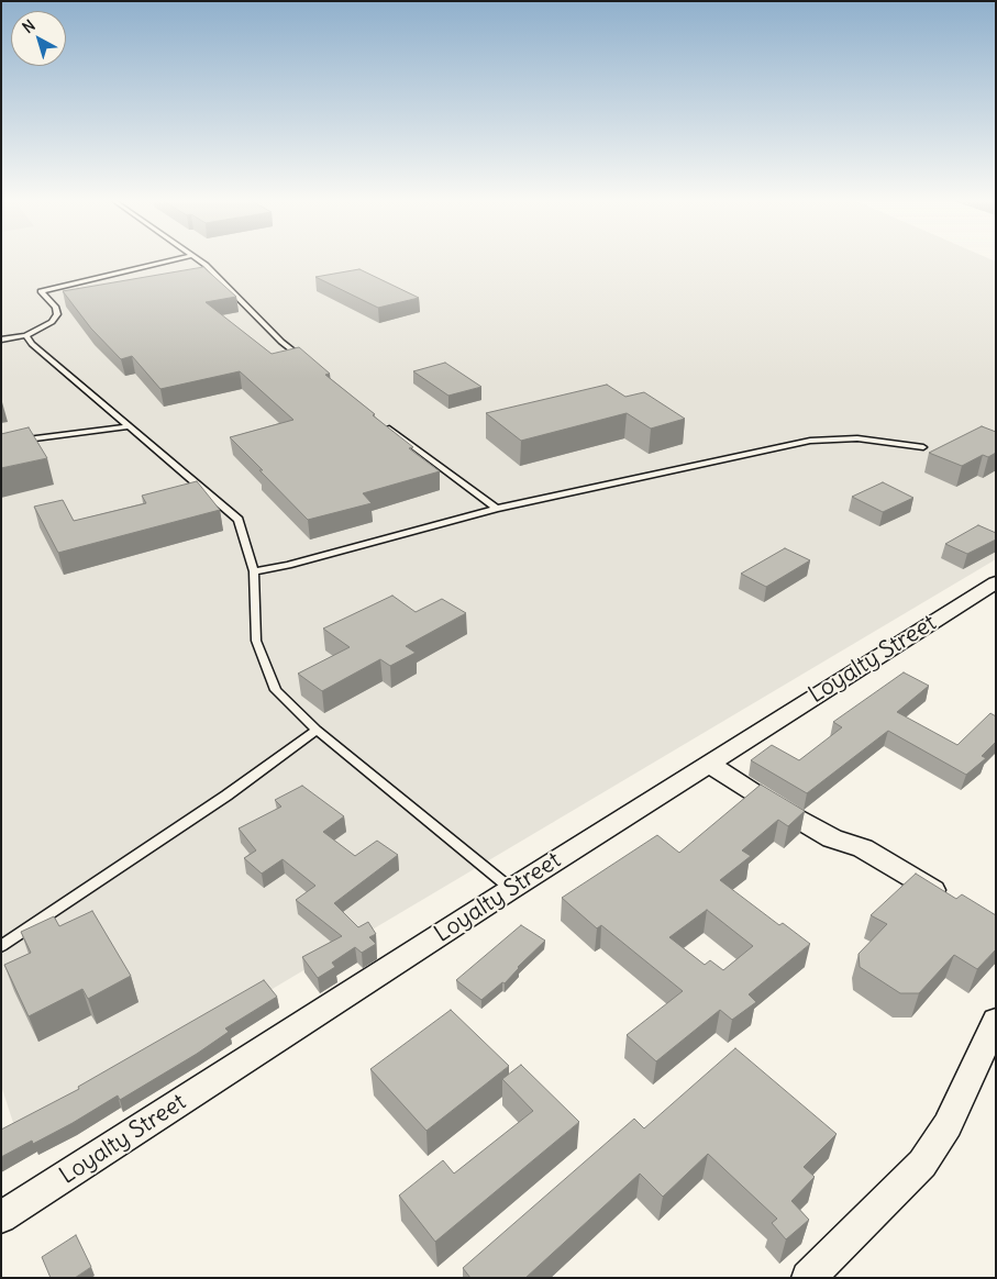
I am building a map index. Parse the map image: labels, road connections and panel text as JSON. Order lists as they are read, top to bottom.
{
  "streets": {
    "street": ["Loyalty Street"]
  },
  "north": "top left"
}
